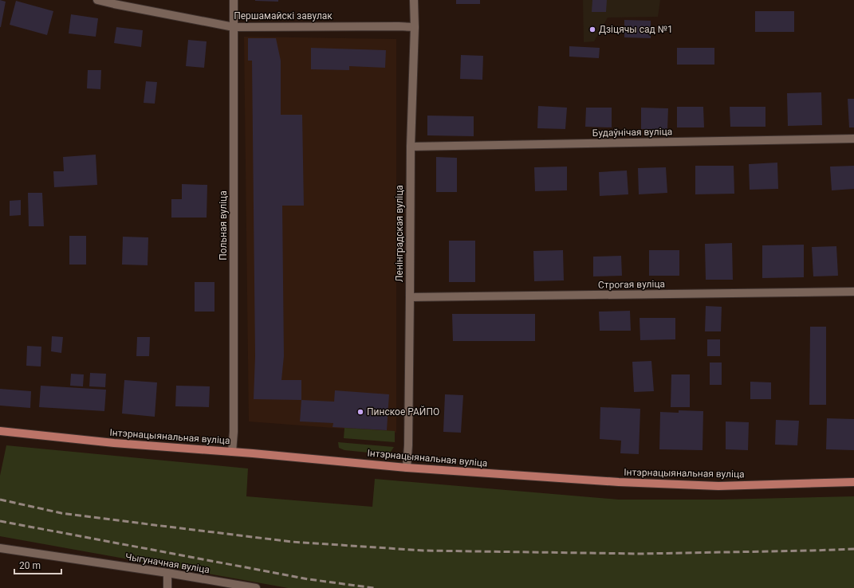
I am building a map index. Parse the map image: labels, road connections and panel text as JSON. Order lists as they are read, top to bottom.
{
  "streets": {
    "main road": ["Інтэрнацыянальная вуліца"],
    "street": [
      "Першамайскі завулак",
      "Будаўнічая вуліца",
      "Польная вуліца",
      "Ленінградская вуліца",
      "Строгая вуліца",
      "Чыгуначная вуліца"
    ]
  },
  "crossings": [
    ["Першамайскі завулак", "Польная вуліца"],
    ["Першамайскі завулак", "Ленінградская вуліца"],
    ["Будаўнічая вуліца", "Ленінградская вуліца"],
    ["Польная вуліца", "Інтэрнацыянальная вуліца"],
    ["Ленінградская вуліца", "Строгая вуліца"],
    ["Ленінградская вуліца", "Інтэрнацыянальная вуліца"]
  ],
  "places": ["Дзіцячы сад №1", "Пинское РАЙПО"],
  "scale_bar": "20 m"
}
